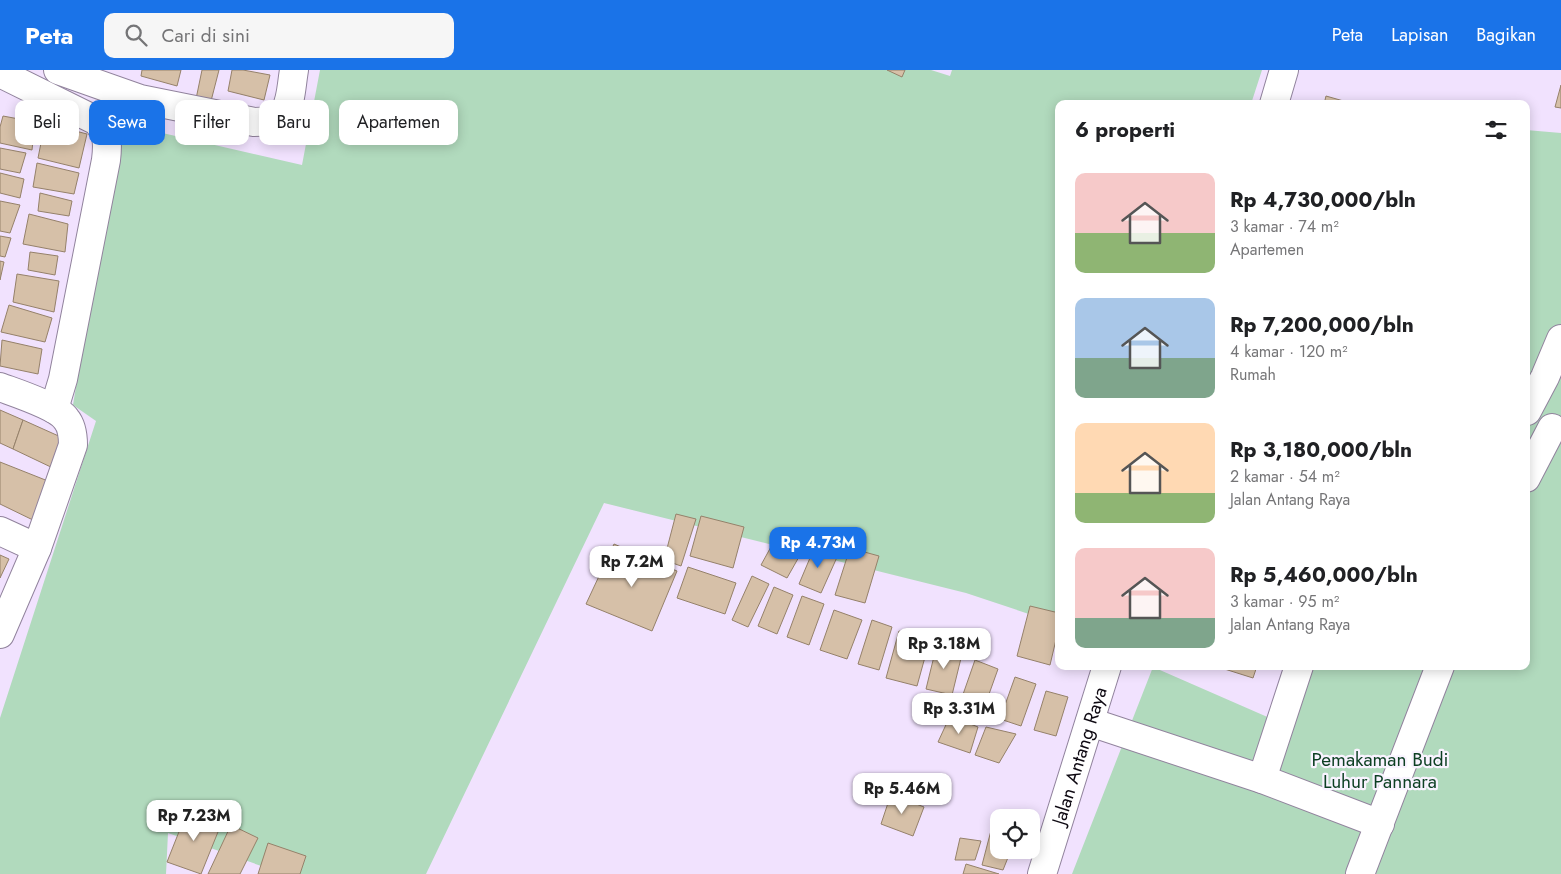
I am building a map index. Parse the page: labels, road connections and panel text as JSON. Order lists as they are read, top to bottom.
{
  "streets": {
    "street": ["Jalan Antang Raya"]
  },
  "parks": ["Pemakaman Budi Luhur Pannara"],
  "page": {
    "header": "Peta",
    "search": "Cari di sini",
    "nav": ["Peta", "Lapisan", "Bagikan"],
    "chip": [
      "Beli",
      "Sewa",
      "Filter",
      "Baru",
      "Apartemen"
    ],
    "heading": "6 properti",
    "list": [
      {
        "name": "Rp 4,730,000/bln",
        "note": "3 kamar · 74 m² · Apartemen"
      },
      {
        "name": "Rp 7,200,000/bln",
        "note": "4 kamar · 120 m² · Rumah"
      },
      {
        "name": "Rp 3,180,000/bln",
        "note": "2 kamar · 54 m² · Jalan Antang Raya"
      },
      {
        "name": "Rp 5,460,000/bln",
        "note": "3 kamar · 95 m² · Jalan Antang Raya"
      }
    ],
    "price": [
      "Rp 4.73M",
      "Rp 7.2M",
      "Rp 3.18M",
      "Rp 3.31M",
      "Rp 5.46M",
      "Rp 7.23M"
    ]
  }
}
